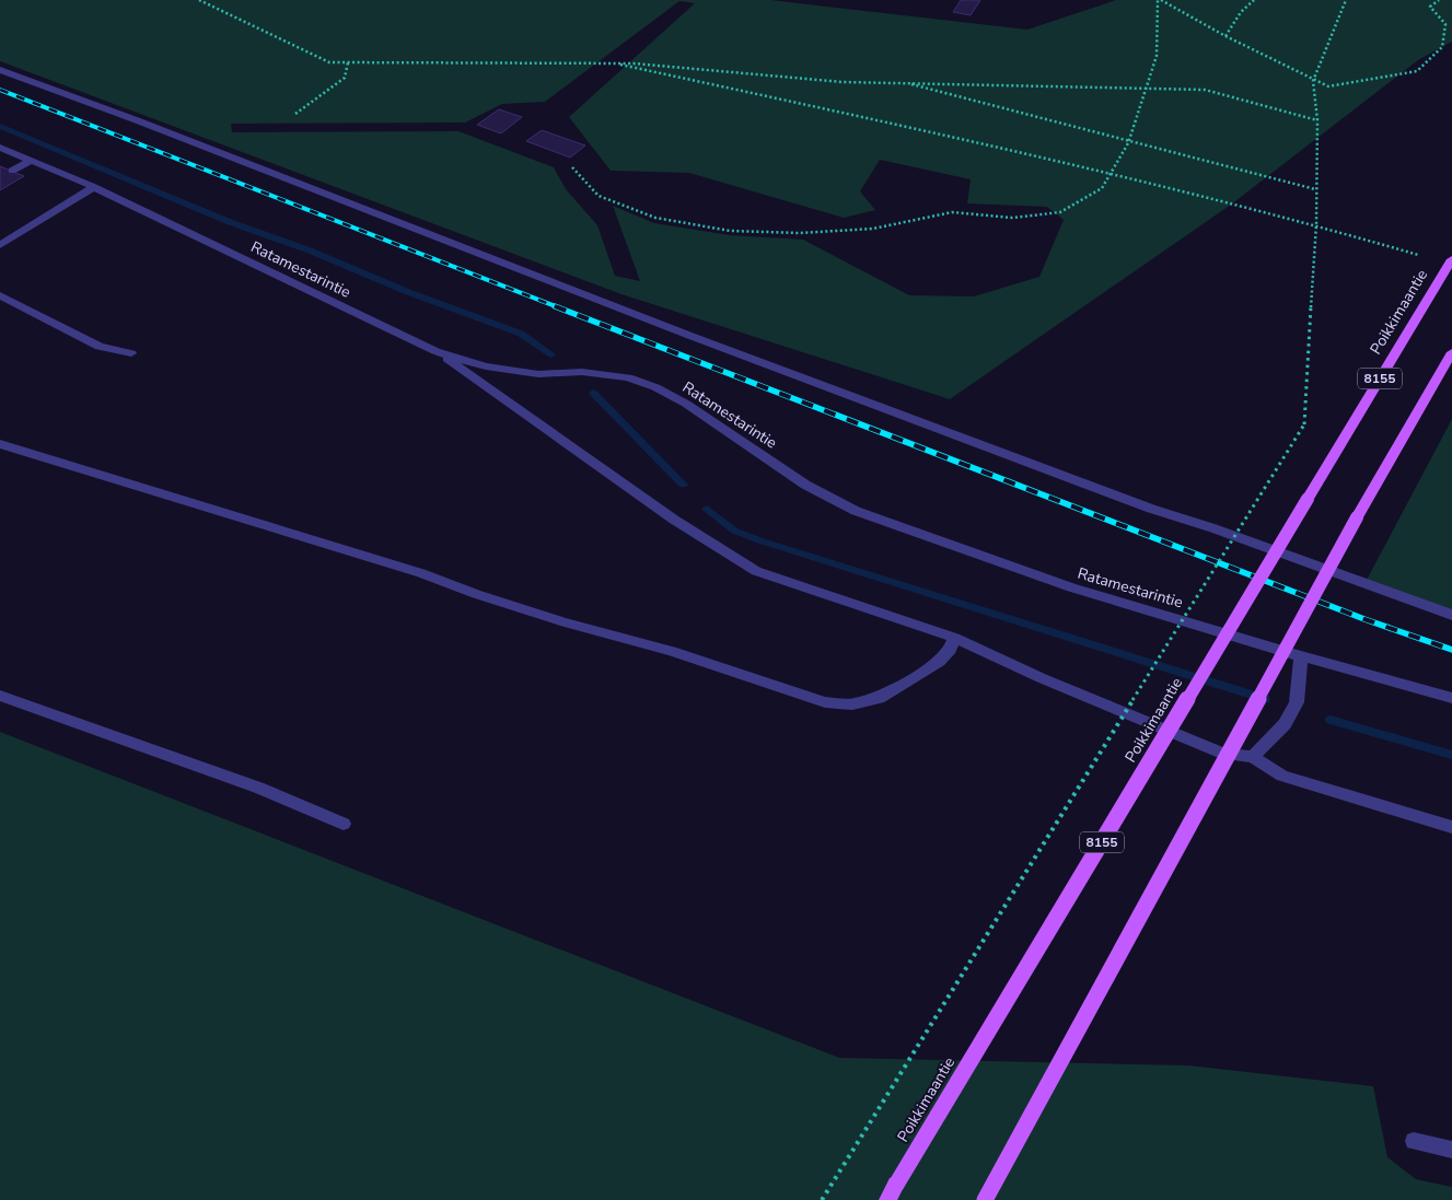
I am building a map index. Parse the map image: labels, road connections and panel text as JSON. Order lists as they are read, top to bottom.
{
  "streets": {
    "main road": ["Poikkimaantie", "8155"],
    "lane": ["Ratamestarintie"]
  }
}
